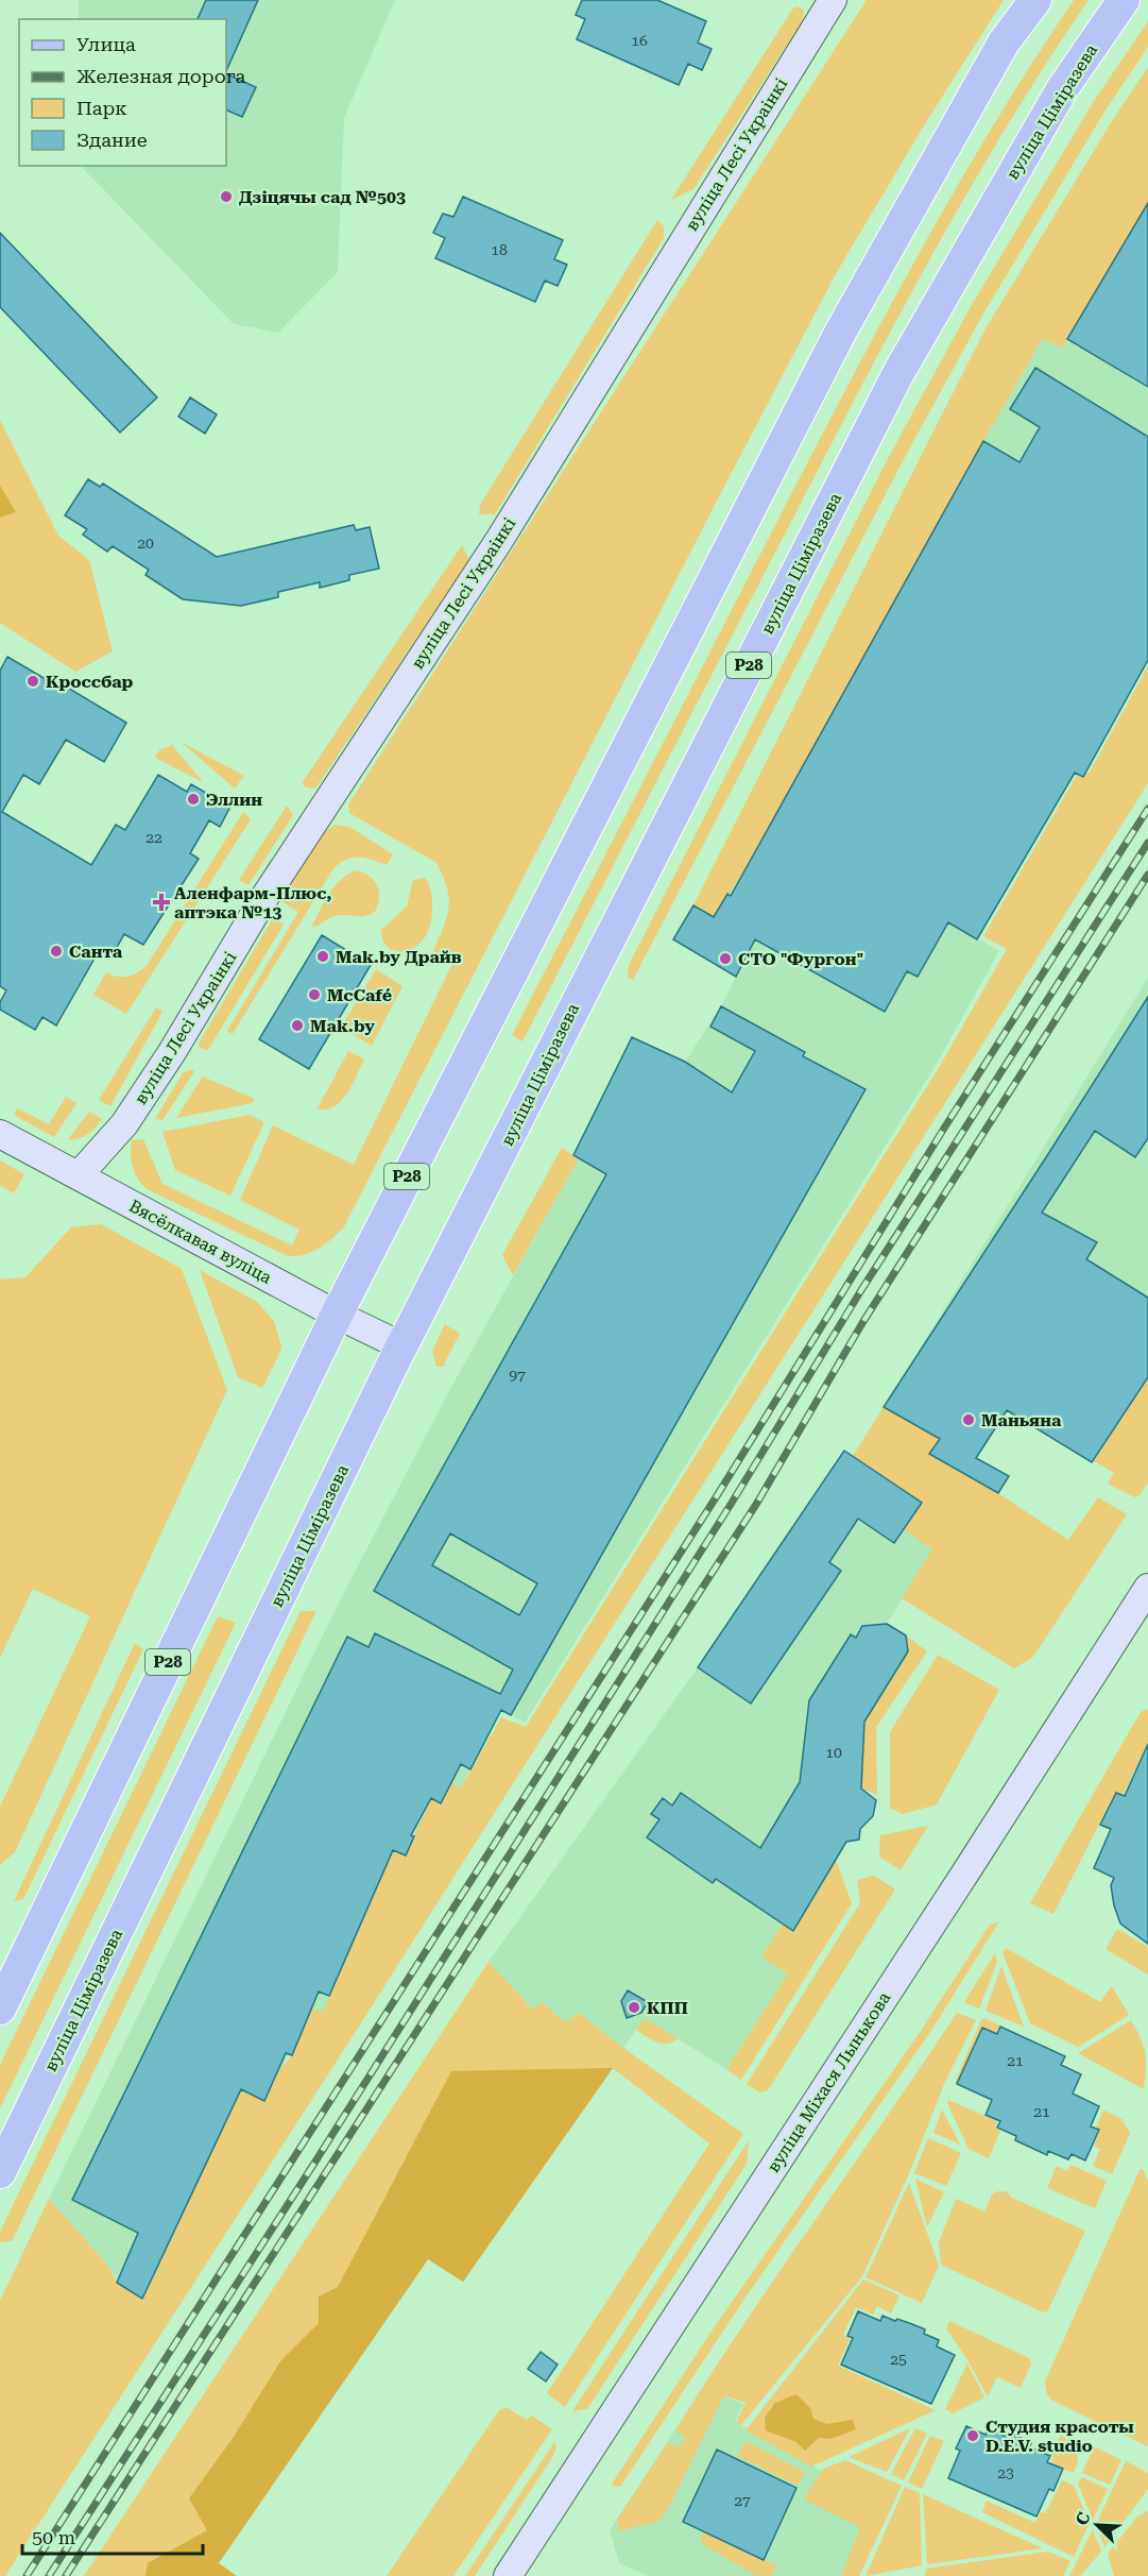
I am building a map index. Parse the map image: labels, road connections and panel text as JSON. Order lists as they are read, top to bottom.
{
  "streets": {
    "main road": ["вуліца Ціміразева", "Р28"],
    "street": ["вуліца Лесі Украінкі", "Вясёлкавая вуліца", "вуліца Міхася Лынькова"]
  },
  "crossings": [
    ["вуліца Ціміразева", "Вясёлкавая вуліца"],
    ["вуліца Лесі Украінкі", "Вясёлкавая вуліца"],
    ["Р28", "Вясёлкавая вуліца"]
  ],
  "places": {
    "other": [
      "Дзіцячы сад №503",
      "Кроссбар",
      "Эллин",
      "Санта",
      "Маk.by Драйв",
      "СТО \"Фургон\"",
      "McCafé",
      "Mak.by",
      "Маньяна",
      "КПП",
      "Студия красоты D.E.V. studio"
    ],
    "health": ["Аленфарм-Плюс, аптэка №13"]
  },
  "house_numbers": [
    "16",
    "18",
    "20",
    "22",
    "97",
    "10",
    "21",
    "21",
    "25",
    "23",
    "27"
  ],
  "legend": [
    "Улица",
    "Железная дорога",
    "Парк",
    "Здание"
  ],
  "scale_bar": "50 m",
  "north": "top left"
}
